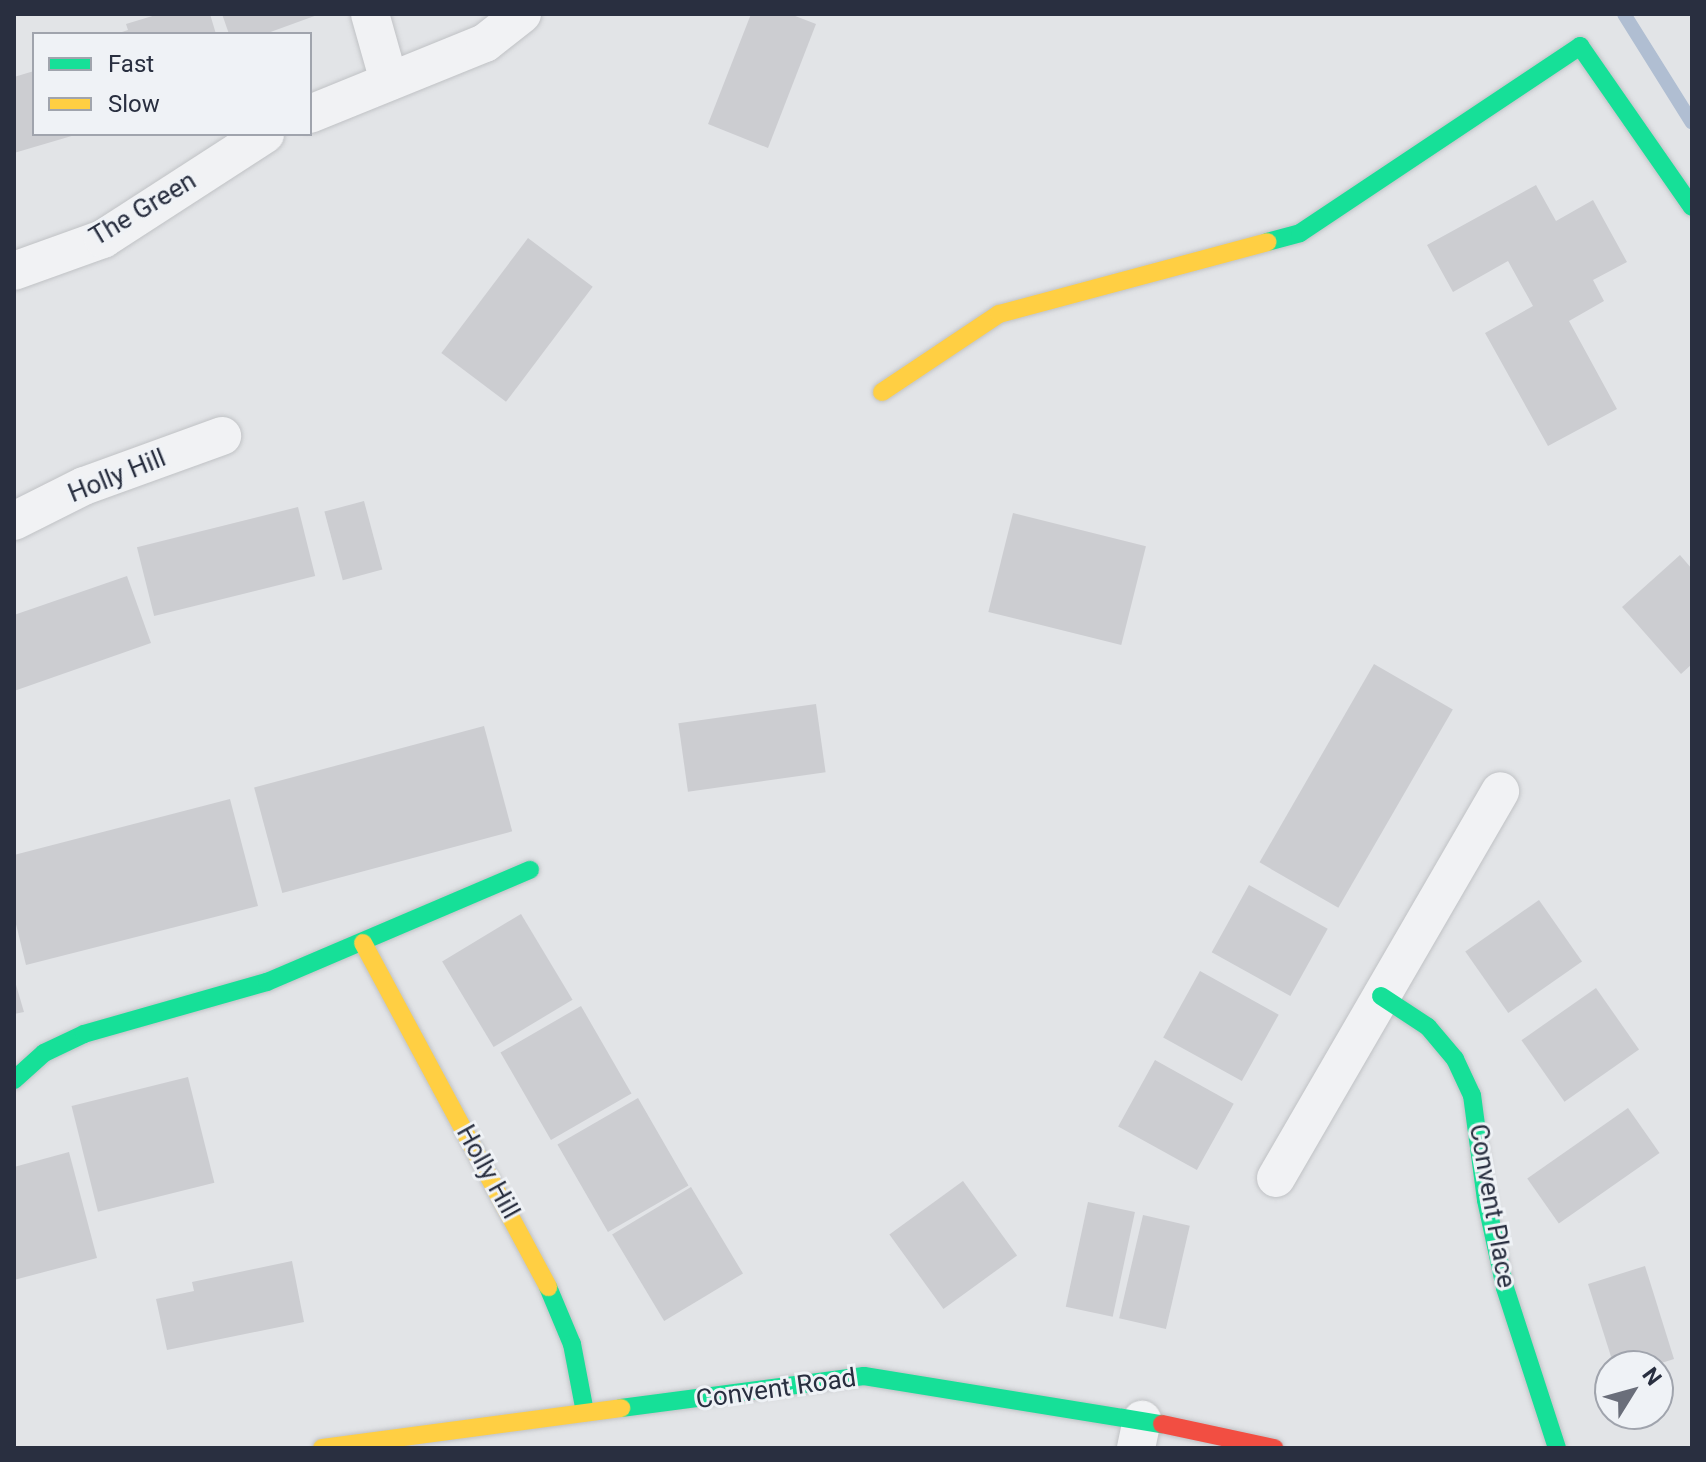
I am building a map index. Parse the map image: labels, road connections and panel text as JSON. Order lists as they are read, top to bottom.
{
  "streets": {
    "street": [
      "The Green",
      "Holly Hill",
      "Convent Place",
      "Convent Road"
    ]
  },
  "crossings": [
    ["Holly Hill", "Convent Road"]
  ],
  "legend": ["Fast", "Slow"],
  "north": "top right"
}
